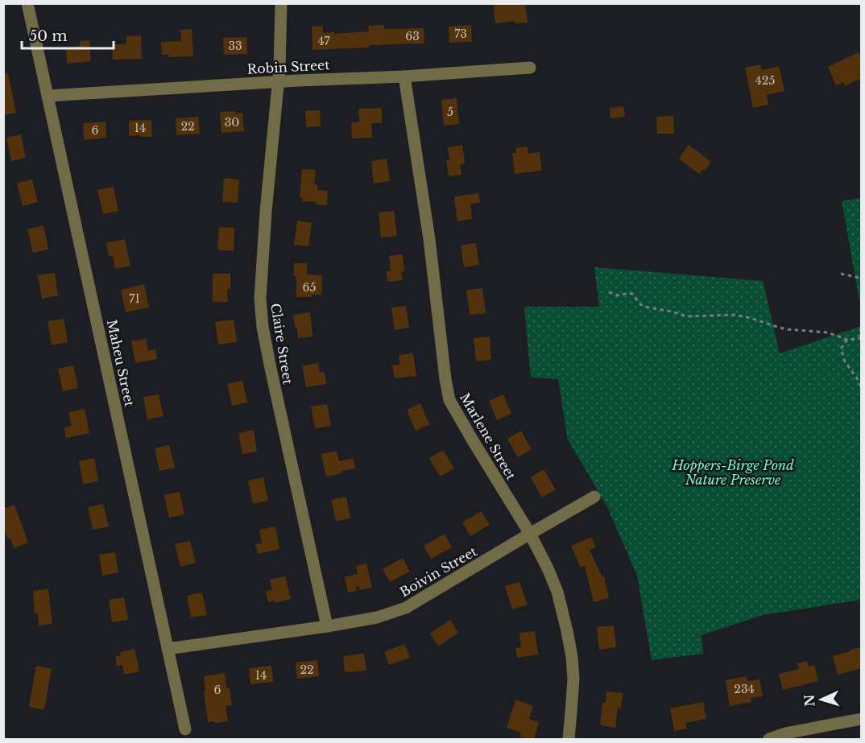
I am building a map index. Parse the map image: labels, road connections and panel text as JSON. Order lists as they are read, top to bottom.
{
  "streets": {
    "street": [
      "Robin Street",
      "Claire Street",
      "Maheu Street",
      "Marlene Street",
      "Boivin Street"
    ]
  },
  "crossings": [
    ["Robin Street", "Claire Street"],
    ["Robin Street", "Maheu Street"],
    ["Robin Street", "Marlene Street"],
    ["Claire Street", "Boivin Street"],
    ["Maheu Street", "Boivin Street"],
    ["Marlene Street", "Boivin Street"]
  ],
  "parks": ["Hoppers-Birge Pond Nature Preserve"],
  "house_numbers": [
    "73",
    "63",
    "47",
    "33",
    "425",
    "5",
    "30",
    "22",
    "14",
    "6",
    "65",
    "71",
    "22",
    "14",
    "234",
    "6"
  ],
  "scale_bar": "50 m",
  "north": "left"
}
